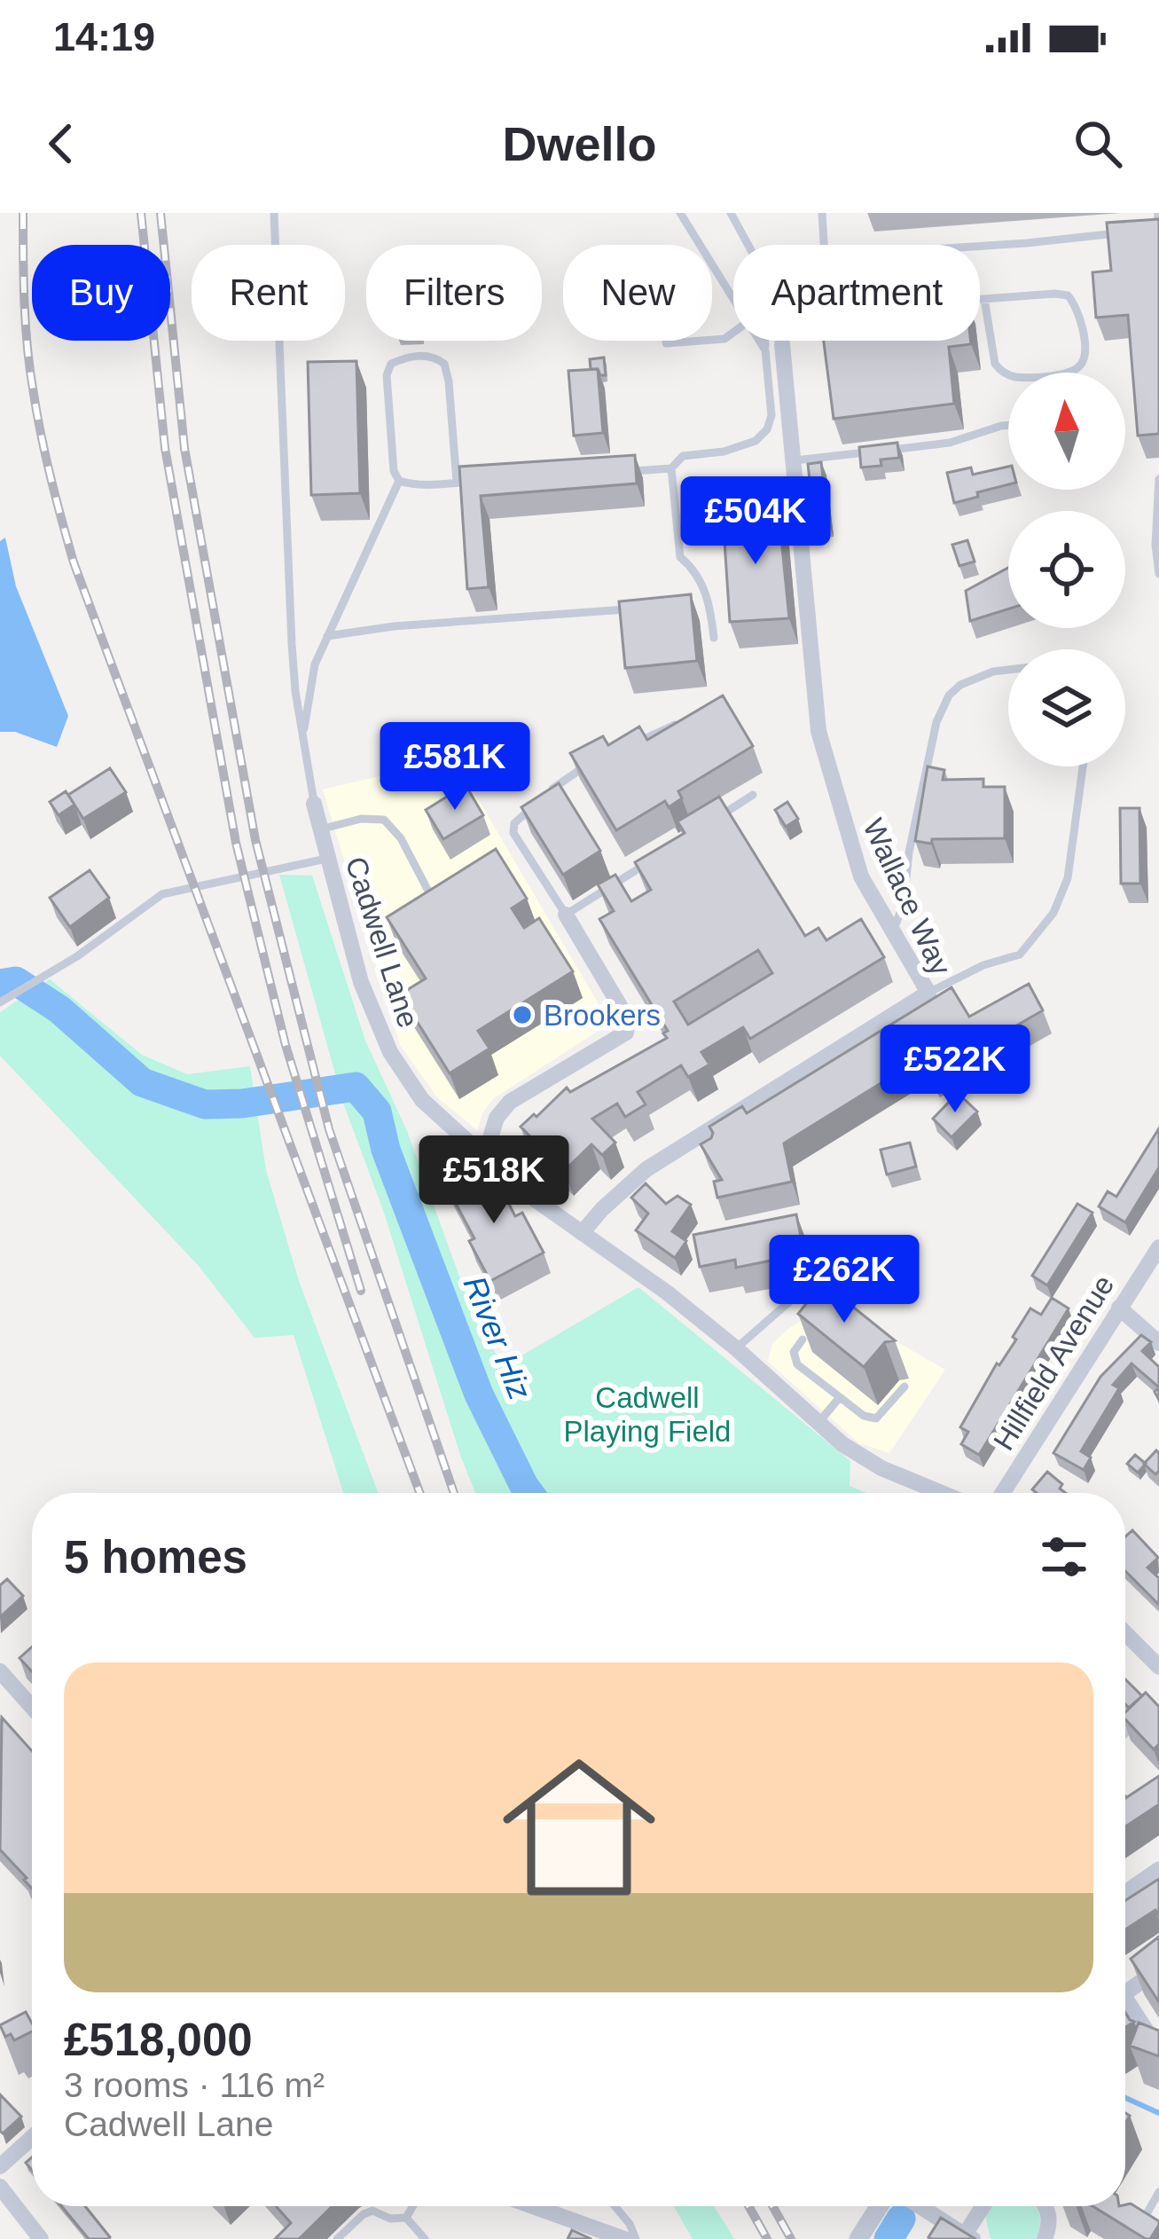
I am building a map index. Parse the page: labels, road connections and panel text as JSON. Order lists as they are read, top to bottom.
{
  "streets": {
    "street": ["Wallace Way", "Cadwell Lane", "Hillfield Avenue"]
  },
  "crossings": [
    ["Wallace Way", "Cadwell Lane"]
  ],
  "water": ["River Hiz"],
  "parks": ["Cadwell Playing Field"],
  "places": ["Brookers"],
  "north": "top",
  "page": {
    "status": "14:19",
    "header": "Dwello",
    "chip": [
      "Buy",
      "Rent",
      "Filters",
      "New",
      "Apartment"
    ],
    "price": [
      "£504K",
      "£581K",
      "£522K",
      "£518K",
      "£262K"
    ],
    "heading": "5 homes",
    "list": [
      {
        "name": "£518,000",
        "note": "3 rooms · 116 m² · Cadwell Lane"
      }
    ]
  }
}
